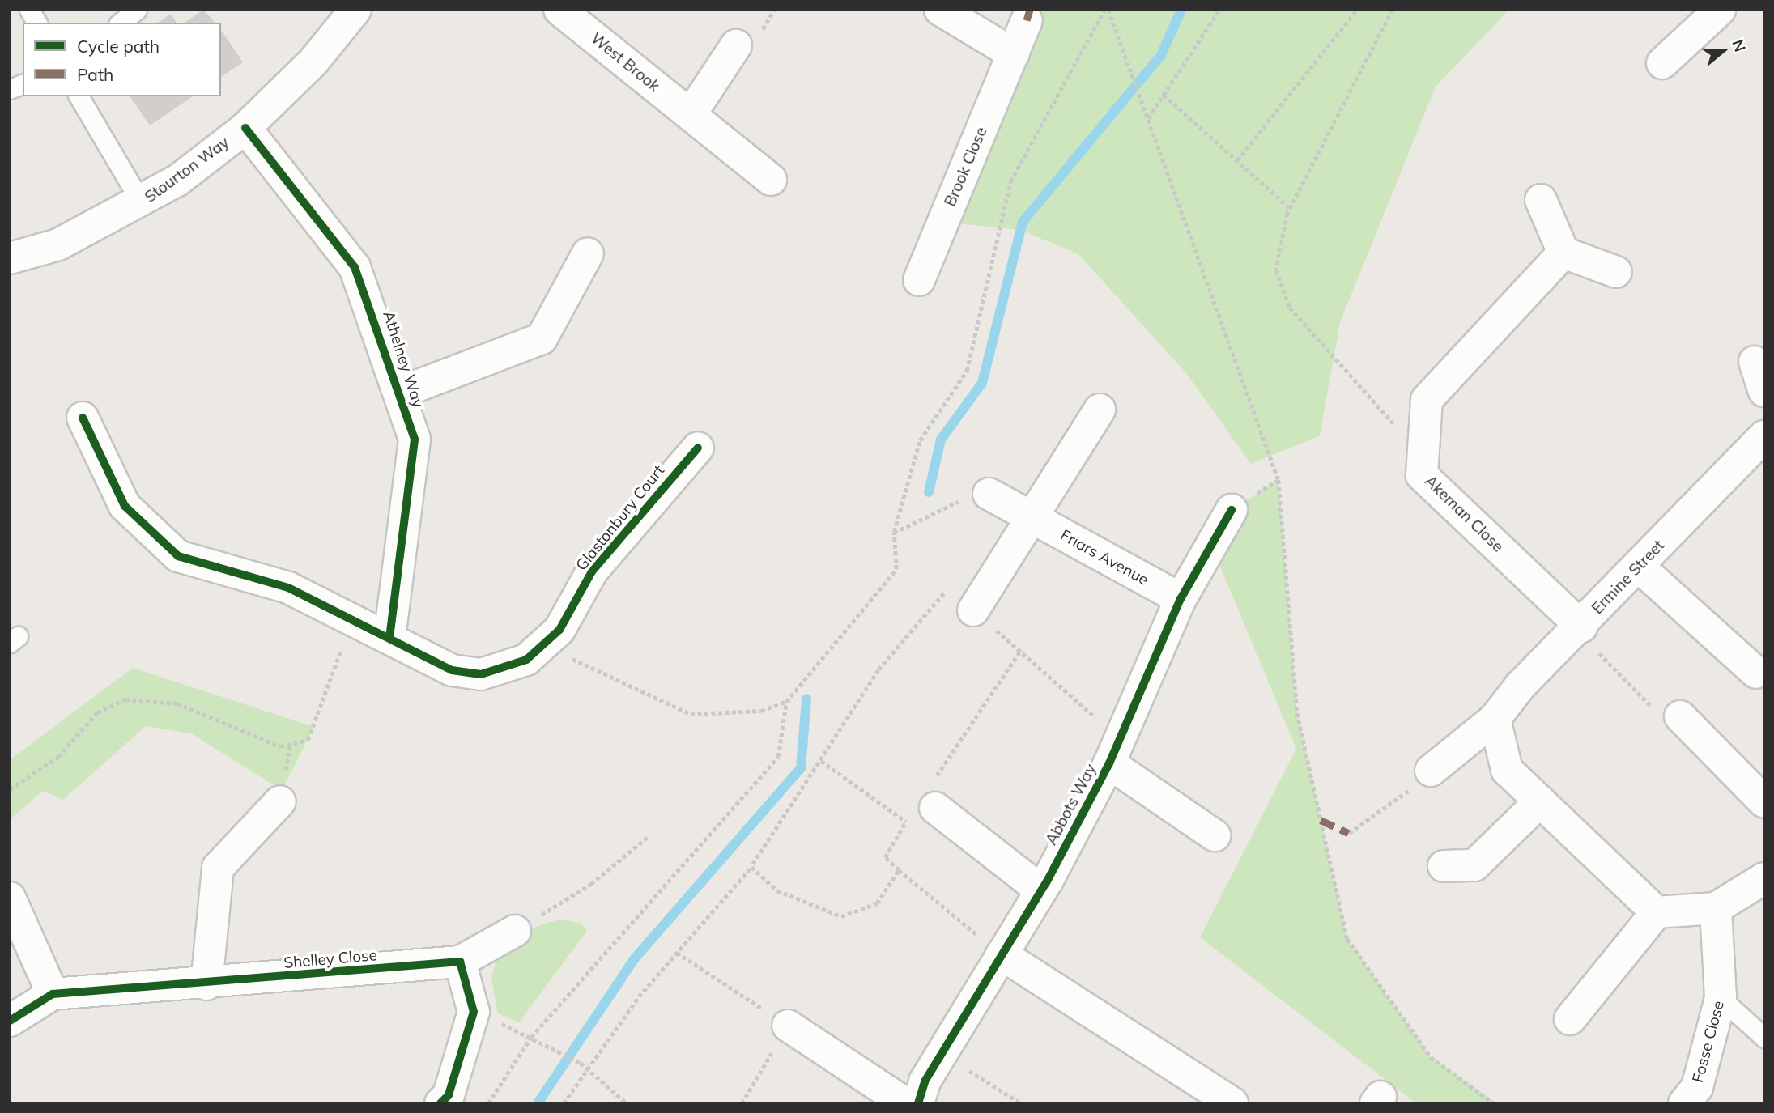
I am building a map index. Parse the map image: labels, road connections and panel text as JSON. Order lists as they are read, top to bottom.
{
  "streets": {
    "street": [
      "West Brook",
      "Brook Close",
      "Stourton Way",
      "Athelney Way",
      "Akeman Close",
      "Glastonbury Court",
      "Friars Avenue",
      "Ermine Street",
      "Abbots Way",
      "Shelley Close",
      "Fosse Close"
    ]
  },
  "crossings": [
    ["Stourton Way", "Athelney Way"],
    ["Athelney Way", "Glastonbury Court"],
    ["Akeman Close", "Ermine Street"],
    ["Friars Avenue", "Abbots Way"]
  ],
  "legend": ["Cycle path", "Path"],
  "north": "right"
}
